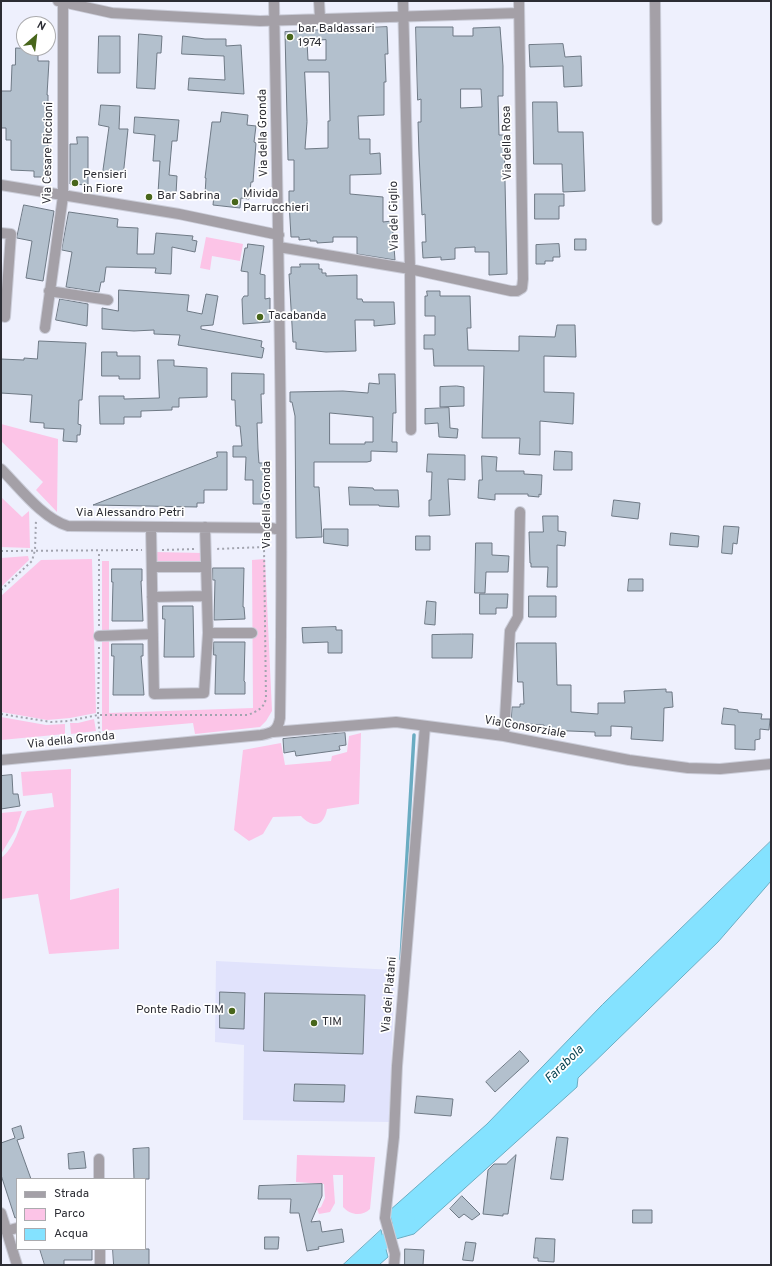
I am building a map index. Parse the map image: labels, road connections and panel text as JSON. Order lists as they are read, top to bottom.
{
  "streets": {
    "street": [
      "Via della Gronda",
      "Via della Rosa",
      "Via Cesare Riccioni",
      "Via del Giglio",
      "Via Alessandro Petri",
      "Via Consorziale",
      "Via dei Platani"
    ]
  },
  "crossings": [
    ["Via della Gronda", "Via Alessandro Petri"],
    ["Via della Gronda", "Via Consorziale"],
    ["Via della Rosa", "Via del Giglio"],
    ["Via Consorziale", "Via dei Platani"]
  ],
  "water": ["Farabola"],
  "places": [
    "bar Baldassari 1974",
    "Pensieri in Fiore",
    "Bar Sabrina",
    "Mivida Parrucchieri",
    "Tacabanda",
    "Ponte Radio TIM",
    "TIM"
  ],
  "legend": ["Strada", "Parco", "Acqua"],
  "north": "top right"
}
